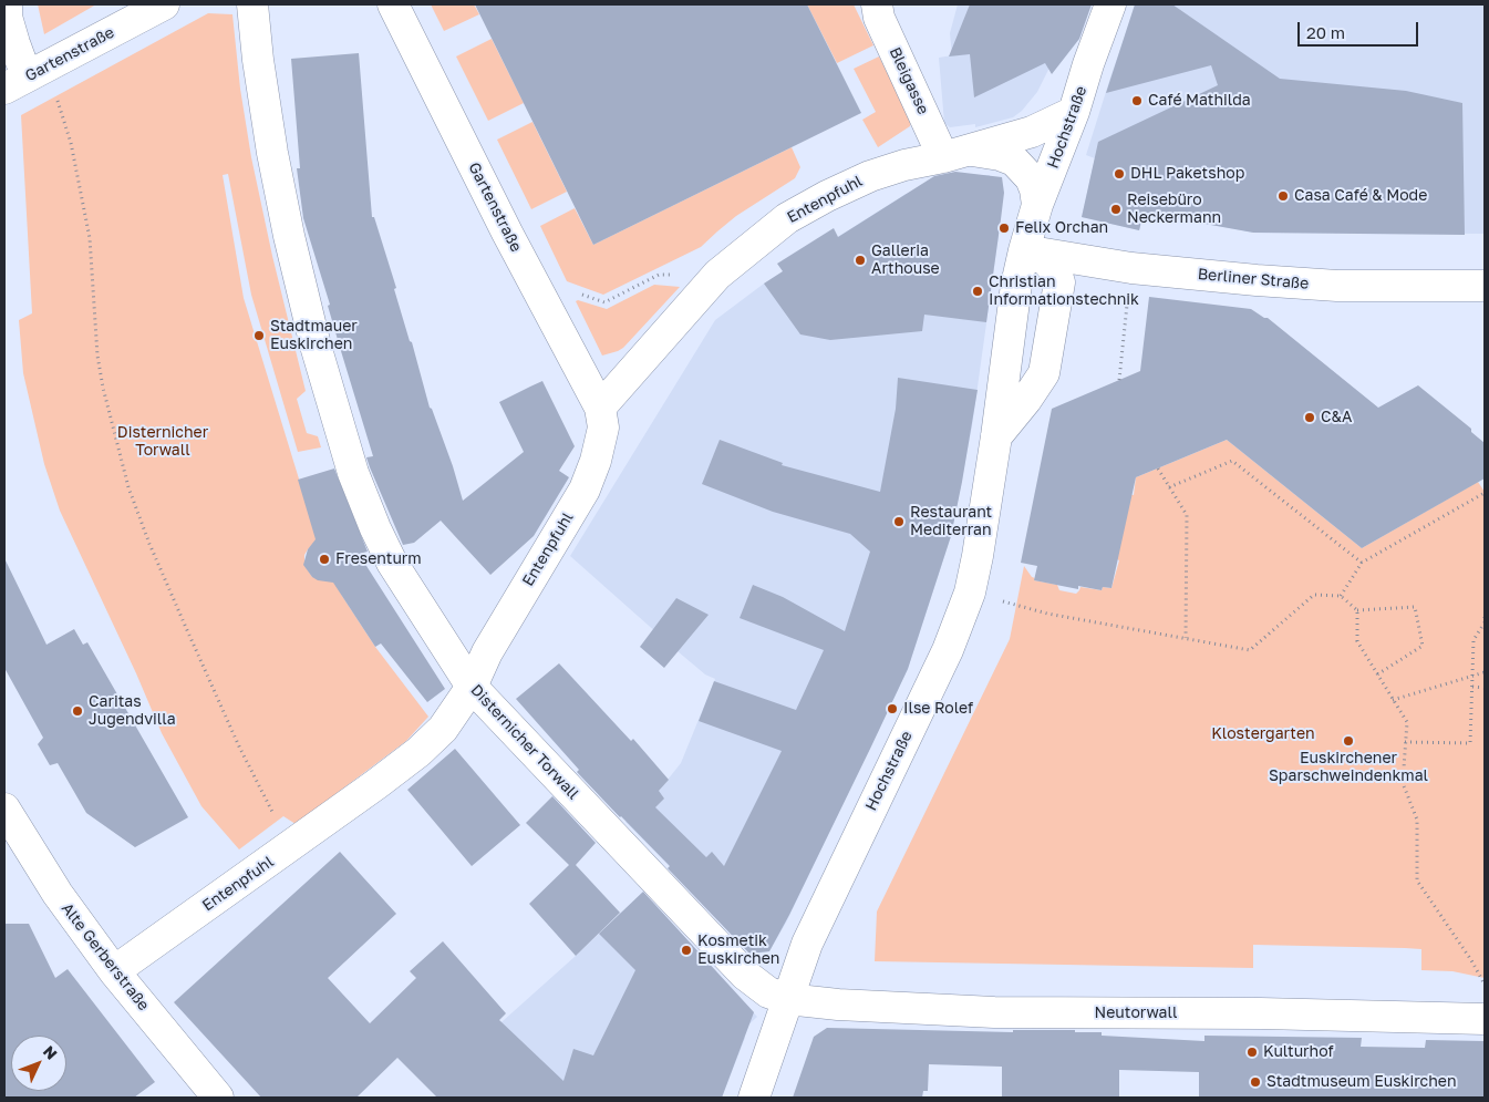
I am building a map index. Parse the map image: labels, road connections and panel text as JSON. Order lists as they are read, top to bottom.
{
  "streets": {
    "street": [
      "Gartenstraße",
      "Bleigasse",
      "Hochstraße",
      "Entenpfuhl",
      "Berliner Straße",
      "Disternicher Torwall",
      "Alte Gerberstraße",
      "Neutorwall"
    ]
  },
  "crossings": [
    ["Gartenstraße", "Entenpfuhl"],
    ["Bleigasse", "Entenpfuhl"],
    ["Hochstraße", "Entenpfuhl"],
    ["Hochstraße", "Berliner Straße"],
    ["Hochstraße", "Disternicher Torwall"],
    ["Hochstraße", "Neutorwall"],
    ["Entenpfuhl", "Disternicher Torwall"],
    ["Entenpfuhl", "Alte Gerberstraße"],
    ["Disternicher Torwall", "Neutorwall"]
  ],
  "parks": ["Disternicher Torwall", "Klostergarten"],
  "places": [
    "Café Mathilda",
    "DHL Paketshop",
    "Casa Café & Mode",
    "Reisebüro Neckermann",
    "Felix Orchan",
    "Galleria Arthouse",
    "Christian Informationstechnik",
    "Stadtmauer Euskirchen",
    "C&A",
    "Restaurant Mediterran",
    "Fresenturm",
    "Ilse Rolef",
    "Caritas Jugendvilla",
    "Euskirchener Sparschweindenkmal",
    "Kosmetik Euskirchen",
    "Kulturhof",
    "Stadtmuseum Euskirchen"
  ],
  "scale_bar": "20 m",
  "north": "top right"
}
